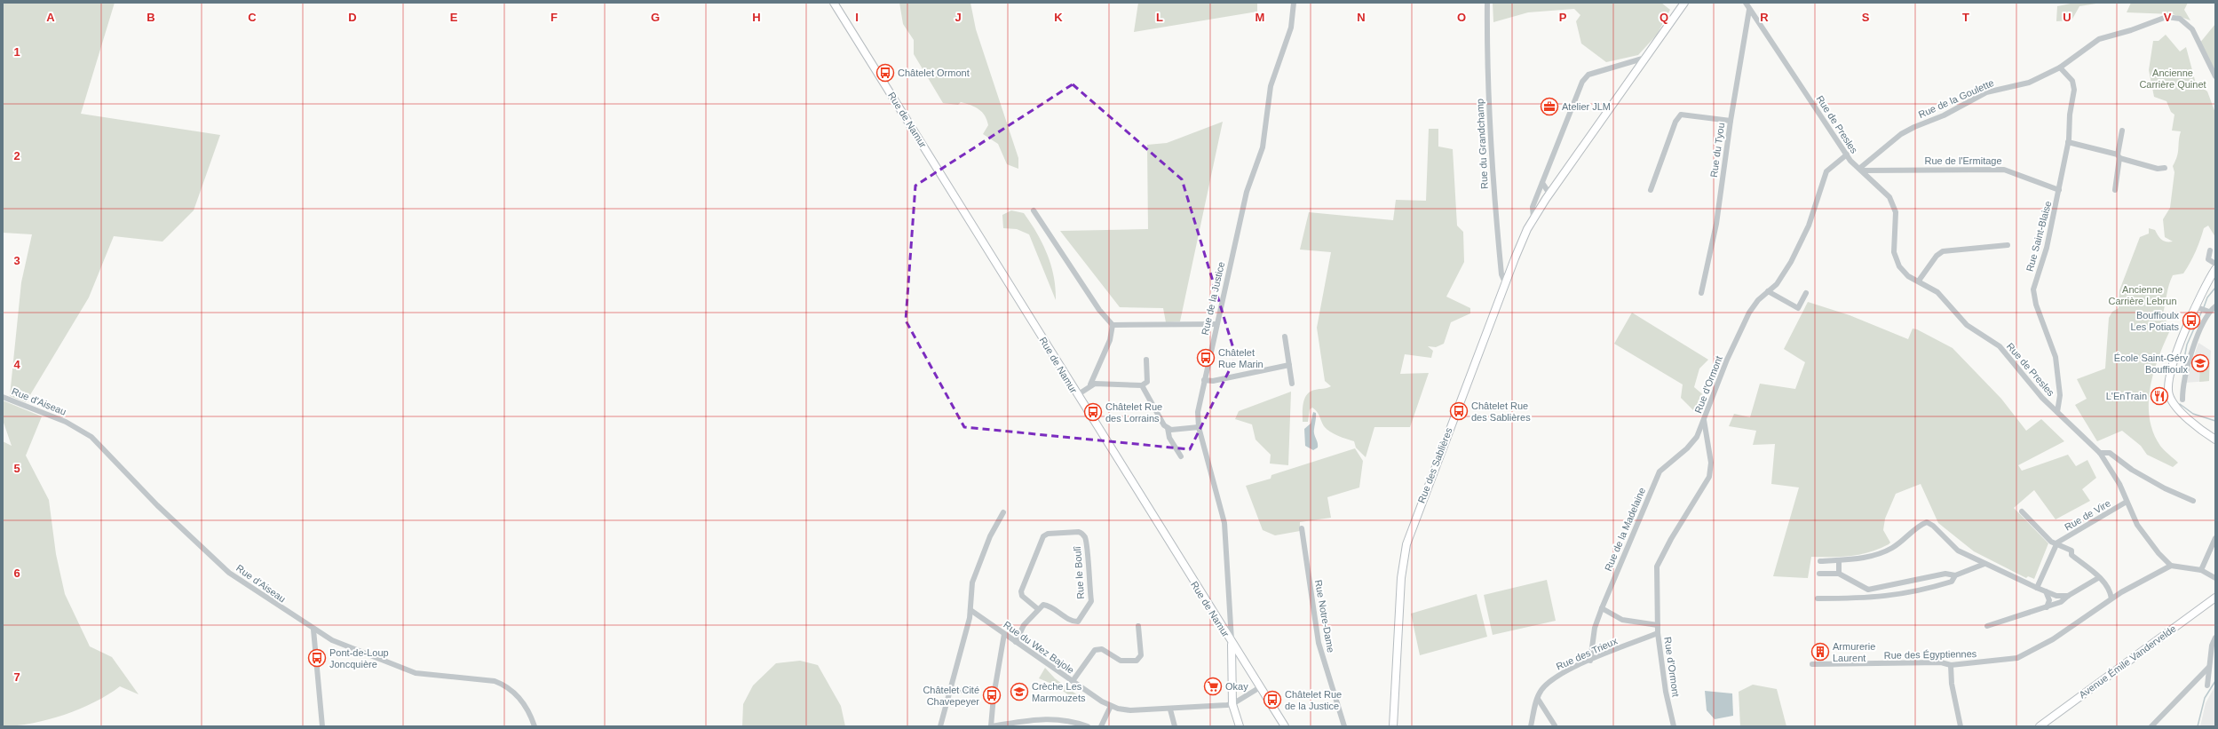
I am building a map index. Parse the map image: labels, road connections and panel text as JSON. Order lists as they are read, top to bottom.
{
  "streets": {
    "main road": ["Rue de Namur", "Rue des Sablières", "Avenue Émile Vandervelde"],
    "street": [
      "Rue de la Goulette",
      "Rue de Presles",
      "Rue du Grandchamp",
      "Rue du Tyou",
      "Rue de l'Ermitage",
      "Rue Saint-Blaise",
      "Rue de la Justice",
      "Rue d'Ormont",
      "Rue d'Aiseau",
      "Rue de Vire",
      "Rue de la Madelaine",
      "Rue le Boulî",
      "Rue Notre-Dame",
      "Rue du Wez Bajole",
      "Rue des Trieux",
      "Rue des Égyptiennes"
    ]
  },
  "crossings": [
    ["Rue de la Goulette", "Rue de Presles"],
    ["Rue de la Goulette", "Rue de l'Ermitage"],
    ["Rue de la Goulette", "Rue Saint-Blaise"],
    ["Rue de Namur", "Rue de la Justice"],
    ["Rue de Namur", "Rue du Wez Bajole"],
    ["Rue de Presles", "Rue du Tyou"],
    ["Rue de Presles", "Rue de l'Ermitage"],
    ["Rue de Presles", "Rue Saint-Blaise"],
    ["Rue de Presles", "Rue d'Ormont"],
    ["Rue de Presles", "Rue de Vire"],
    ["Rue de Presles", "Rue des Égyptiennes"],
    ["Rue du Grandchamp", "Rue des Sablières"],
    ["Rue de l'Ermitage", "Rue Saint-Blaise"],
    ["Rue d'Ormont", "Rue de la Madelaine"],
    ["Rue d'Ormont", "Rue des Trieux"],
    ["Rue de Vire", "Rue des Égyptiennes"],
    ["Rue de la Madelaine", "Rue des Trieux"]
  ],
  "parks": ["Ancienne Carrière Quinet", "Ancienne Carrière Lebrun"],
  "places": {
    "bus stop": [
      "Châtelet Ormont",
      "Bouffioulx Les Potiats",
      "Châtelet Rue Marin",
      "Châtelet Rue des Sablières",
      "Châtelet Rue des Lorrains",
      "Pont-de-Loup Joncquière",
      "Châtelet Cité Chavepeyer",
      "Châtelet Rue de la Justice"
    ],
    "office": ["Atelier JLM"],
    "school or university": ["École Saint-Géry Bouffioulx", "Crèche Les Marmouzets"],
    "restaurant": ["L'EnTrain"],
    "building": ["Armurerie Laurent"],
    "supermarket": ["Okay"]
  },
  "grid": {
    "columns": [
      "A",
      "B",
      "C",
      "D",
      "E",
      "F",
      "G",
      "H",
      "I",
      "J",
      "K",
      "L",
      "M",
      "N",
      "O",
      "P",
      "Q",
      "R",
      "S",
      "T",
      "U",
      "V"
    ],
    "rows": [
      "1",
      "2",
      "3",
      "4",
      "5",
      "6",
      "7"
    ]
  }
}
